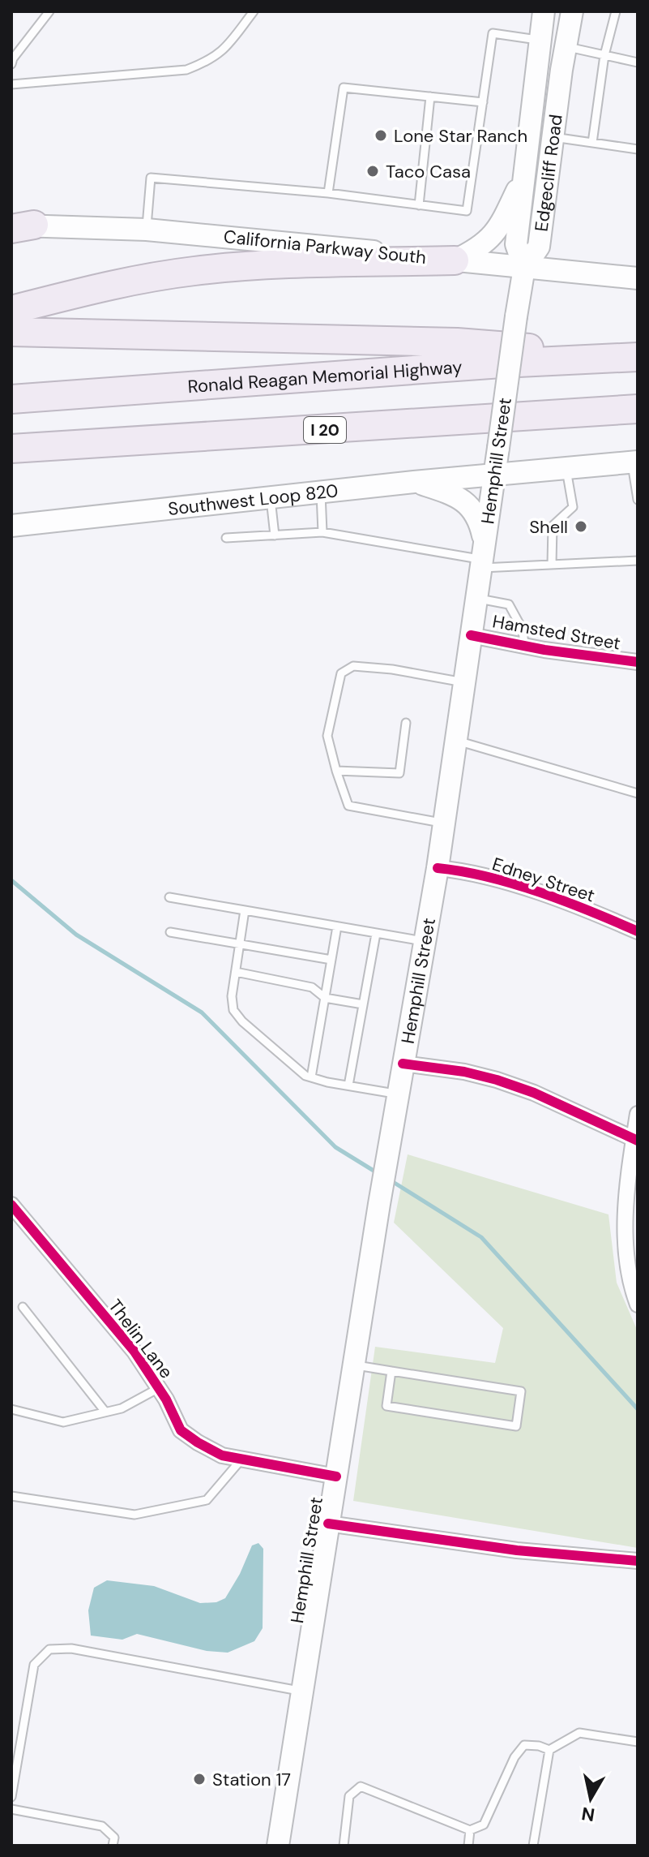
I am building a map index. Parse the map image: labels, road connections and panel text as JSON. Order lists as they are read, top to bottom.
{
  "streets": {
    "highway": ["Ronald Reagan Memorial Highway", "I 20"],
    "main road": [
      "Edgecliff Road",
      "California Parkway South",
      "Hemphill Street",
      "Southwest Loop 820"
    ],
    "street": ["Hamsted Street", "Edney Street", "Thelin Lane"]
  },
  "crossings": [
    ["Edgecliff Road", "California Parkway South"],
    ["Edgecliff Road", "Hemphill Street"],
    ["California Parkway South", "Hemphill Street"],
    ["Hemphill Street", "Southwest Loop 820"],
    ["Hemphill Street", "Hamsted Street"],
    ["Hemphill Street", "Edney Street"],
    ["Hemphill Street", "Thelin Lane"]
  ],
  "places": [
    "Lone Star Ranch",
    "Taco Casa",
    "Shell",
    "Station 17"
  ],
  "north": "bottom"
}
